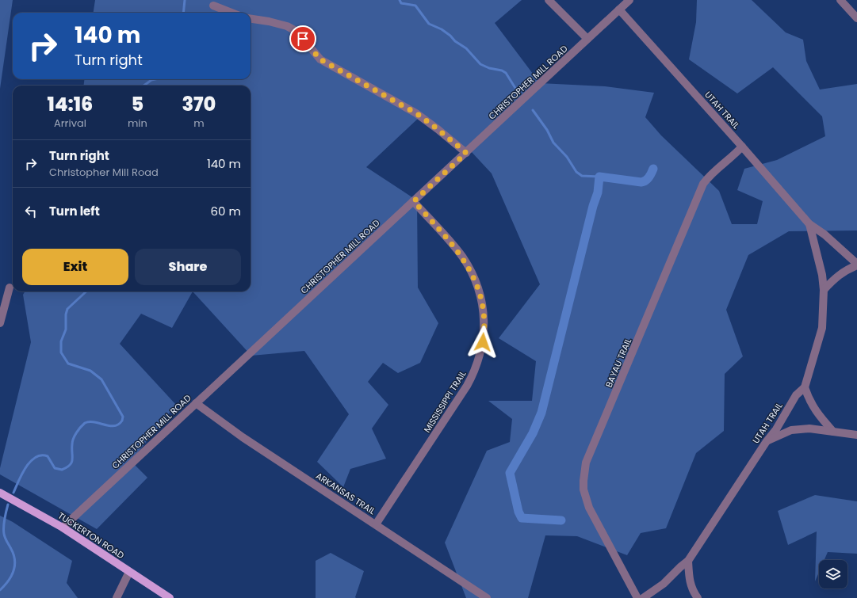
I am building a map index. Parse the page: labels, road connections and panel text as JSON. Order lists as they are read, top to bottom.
{
  "streets": {
    "main road": ["TUCKERTON ROAD"],
    "street": [
      "CHRISTOPHER MILL ROAD",
      "UTAH TRAIL",
      "BAYAU TRAIL",
      "MISSISSIPPI TRAIL",
      "ARKANSAS TRAIL"
    ]
  },
  "crossings": [
    ["CHRISTOPHER MILL ROAD", "UTAH TRAIL"],
    ["CHRISTOPHER MILL ROAD", "MISSISSIPPI TRAIL"],
    ["CHRISTOPHER MILL ROAD", "ARKANSAS TRAIL"],
    ["CHRISTOPHER MILL ROAD", "TUCKERTON ROAD"],
    ["UTAH TRAIL", "BAYAU TRAIL"],
    ["MISSISSIPPI TRAIL", "ARKANSAS TRAIL"]
  ],
  "page": {
    "turn": ["140 m", "Turn right"],
    "eta": [
      "14:16",
      "Arrival",
      "5",
      "min",
      "370",
      "m"
    ],
    "list": [
      {
        "name": "Turn right",
        "note": "Christopher Mill Road",
        "value": "140 m"
      },
      {
        "name": "Turn left",
        "value": "60 m"
      }
    ],
    "buttons": ["Exit", "Share"]
  }
}
